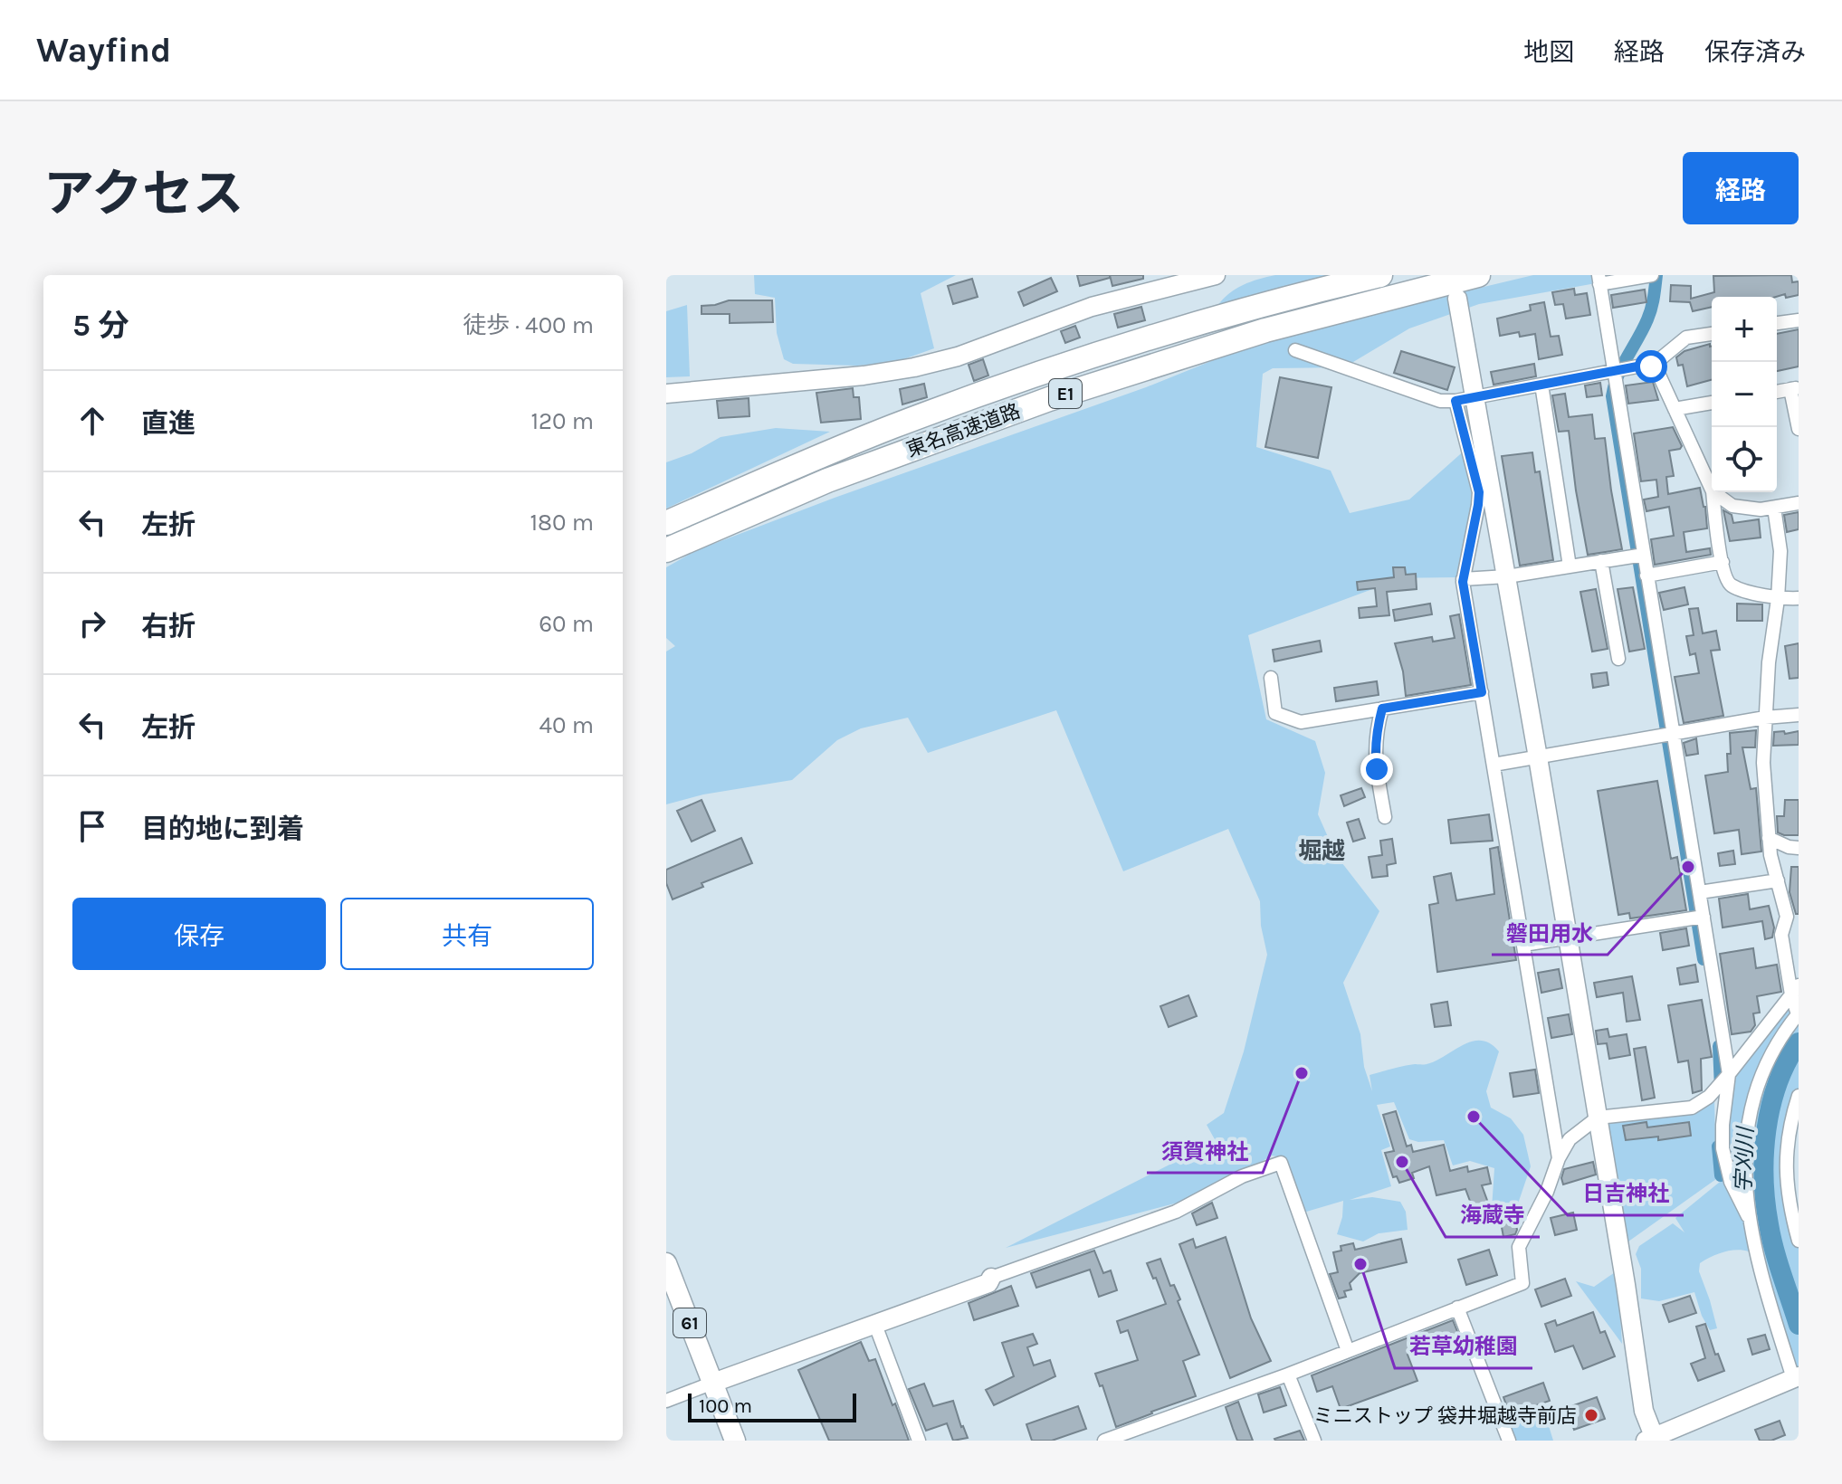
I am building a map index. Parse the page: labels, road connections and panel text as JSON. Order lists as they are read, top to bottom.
{
  "streets": {
    "highway": ["E1", "東名高速道路"],
    "main road": ["61"]
  },
  "districts": ["堀越"],
  "water": ["宇刈川"],
  "places": [
    "磐田用水",
    "須賀神社",
    "日吉神社",
    "海蔵寺",
    "若草幼稚園",
    "ミニストップ 袋井堀越寺前店"
  ],
  "scale_bar": "100 m",
  "page": {
    "header": "Wayfind",
    "nav": ["地図", "経路", "保存済み"],
    "title": "アクセス",
    "buttons": [
      "経路",
      ["保存", "共有"]
    ],
    "heading": ["5 分", "徒歩 · 400 m"],
    "map_buttons": ["+", "−"],
    "list": [
      ["直進", "120 m"],
      ["左折", "180 m"],
      ["右折", "60 m"],
      ["左折", "40 m"],
      "目的地に到着"
    ],
    "scale": "100 m"
  }
}
